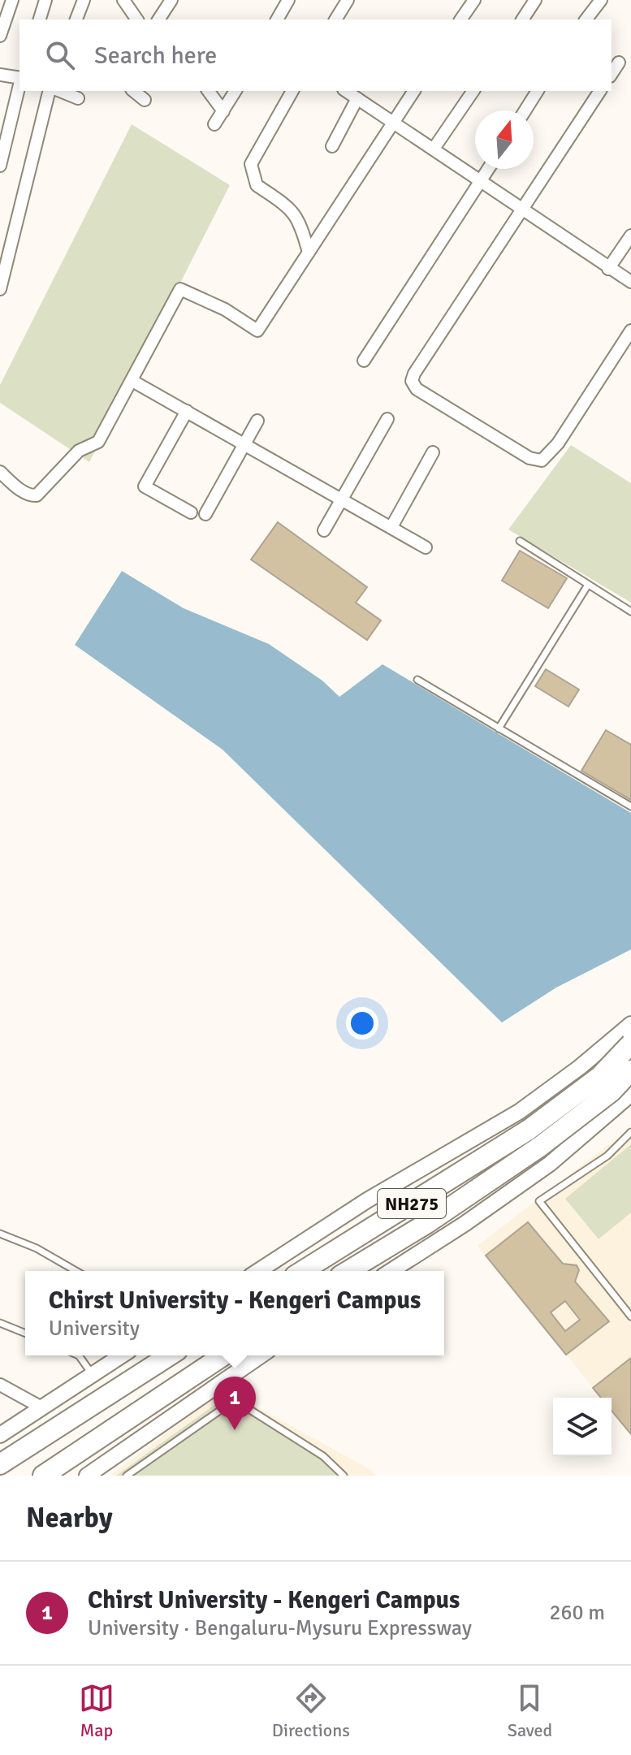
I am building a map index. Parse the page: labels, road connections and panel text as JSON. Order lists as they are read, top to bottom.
{
  "streets": {
    "highway": ["NH275"]
  },
  "north": "top",
  "page": {
    "search": "Search here",
    "popup": ["Chirst University - Kengeri Campus", "University"],
    "pins": "1",
    "heading": "Nearby",
    "list": [
      {
        "mark": "1",
        "name": "Chirst University - Kengeri Campus",
        "note": "University · Bengaluru-Mysuru Expressway",
        "value": "260 m"
      }
    ],
    "nav": ["Map", "Directions", "Saved"]
  }
}
